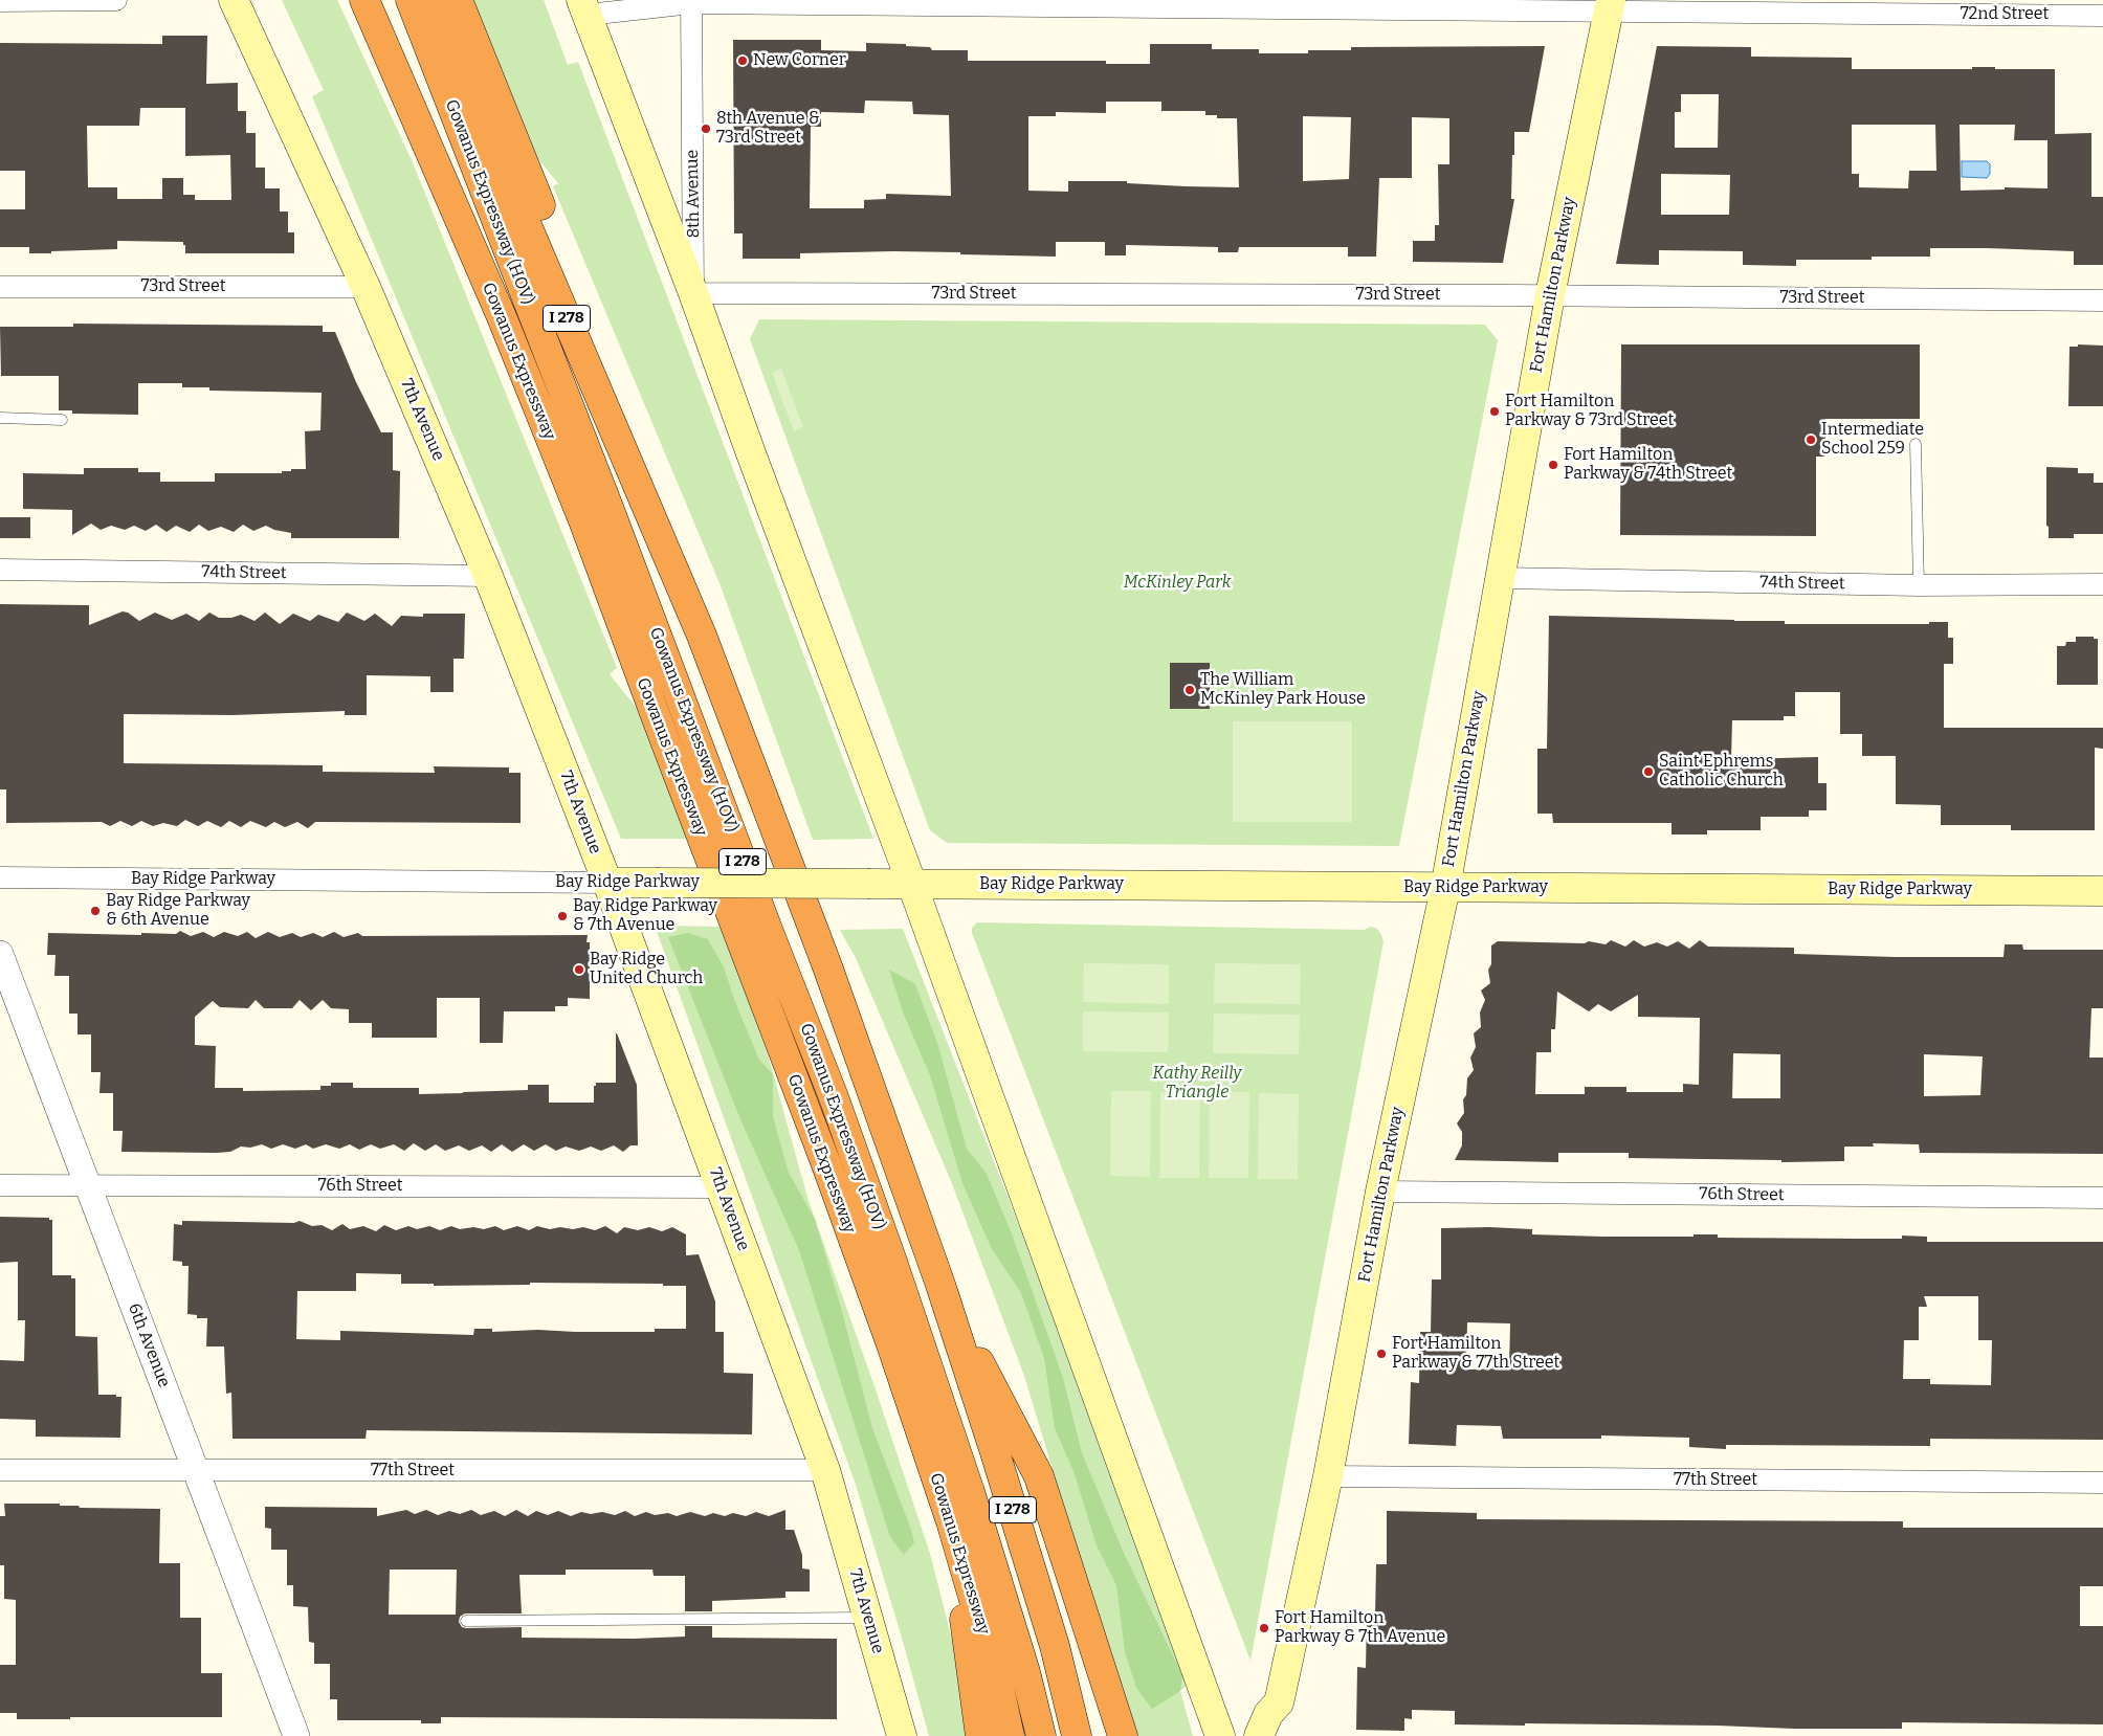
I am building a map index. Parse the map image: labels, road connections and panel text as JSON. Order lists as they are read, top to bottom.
{
  "streets": {
    "highway": ["Gowanus Expressway (HOV)", "I 278", "Gowanus Expressway"],
    "main road": ["Fort Hamilton Parkway", "7th Avenue", "Bay Ridge Parkway"],
    "street": [
      "72nd Street",
      "8th Avenue",
      "73rd Street",
      "74th Street",
      "76th Street",
      "6th Avenue",
      "77th Street"
    ]
  },
  "crossings": [
    ["72nd Street", "8th Avenue"],
    ["72nd Street", "Fort Hamilton Parkway"],
    ["8th Avenue", "73rd Street"],
    ["Fort Hamilton Parkway", "73rd Street"],
    ["Fort Hamilton Parkway", "74th Street"],
    ["Fort Hamilton Parkway", "Bay Ridge Parkway"],
    ["Fort Hamilton Parkway", "76th Street"],
    ["Fort Hamilton Parkway", "77th Street"],
    ["73rd Street", "7th Avenue"],
    ["7th Avenue", "74th Street"],
    ["7th Avenue", "Bay Ridge Parkway"],
    ["7th Avenue", "76th Street"],
    ["7th Avenue", "77th Street"],
    ["76th Street", "6th Avenue"],
    ["6th Avenue", "77th Street"]
  ],
  "parks": ["McKinley Park", "Kathy Reilly Triangle"],
  "places": [
    "New Corner",
    "8th Avenue & 73rd Street",
    "Fort Hamilton Parkway & 73rd Street",
    "Intermediate School 259",
    "Fort Hamilton Parkway & 74th Street",
    "The William McKinley Park House",
    "Saint Ephrems Catholic Church",
    "Bay Ridge Parkway & 6th Avenue",
    "Bay Ridge Parkway & 7th Avenue",
    "Bay Ridge United Church",
    "Fort Hamilton Parkway & 77th Street",
    "Fort Hamilton Parkway & 7th Avenue"
  ]
}
